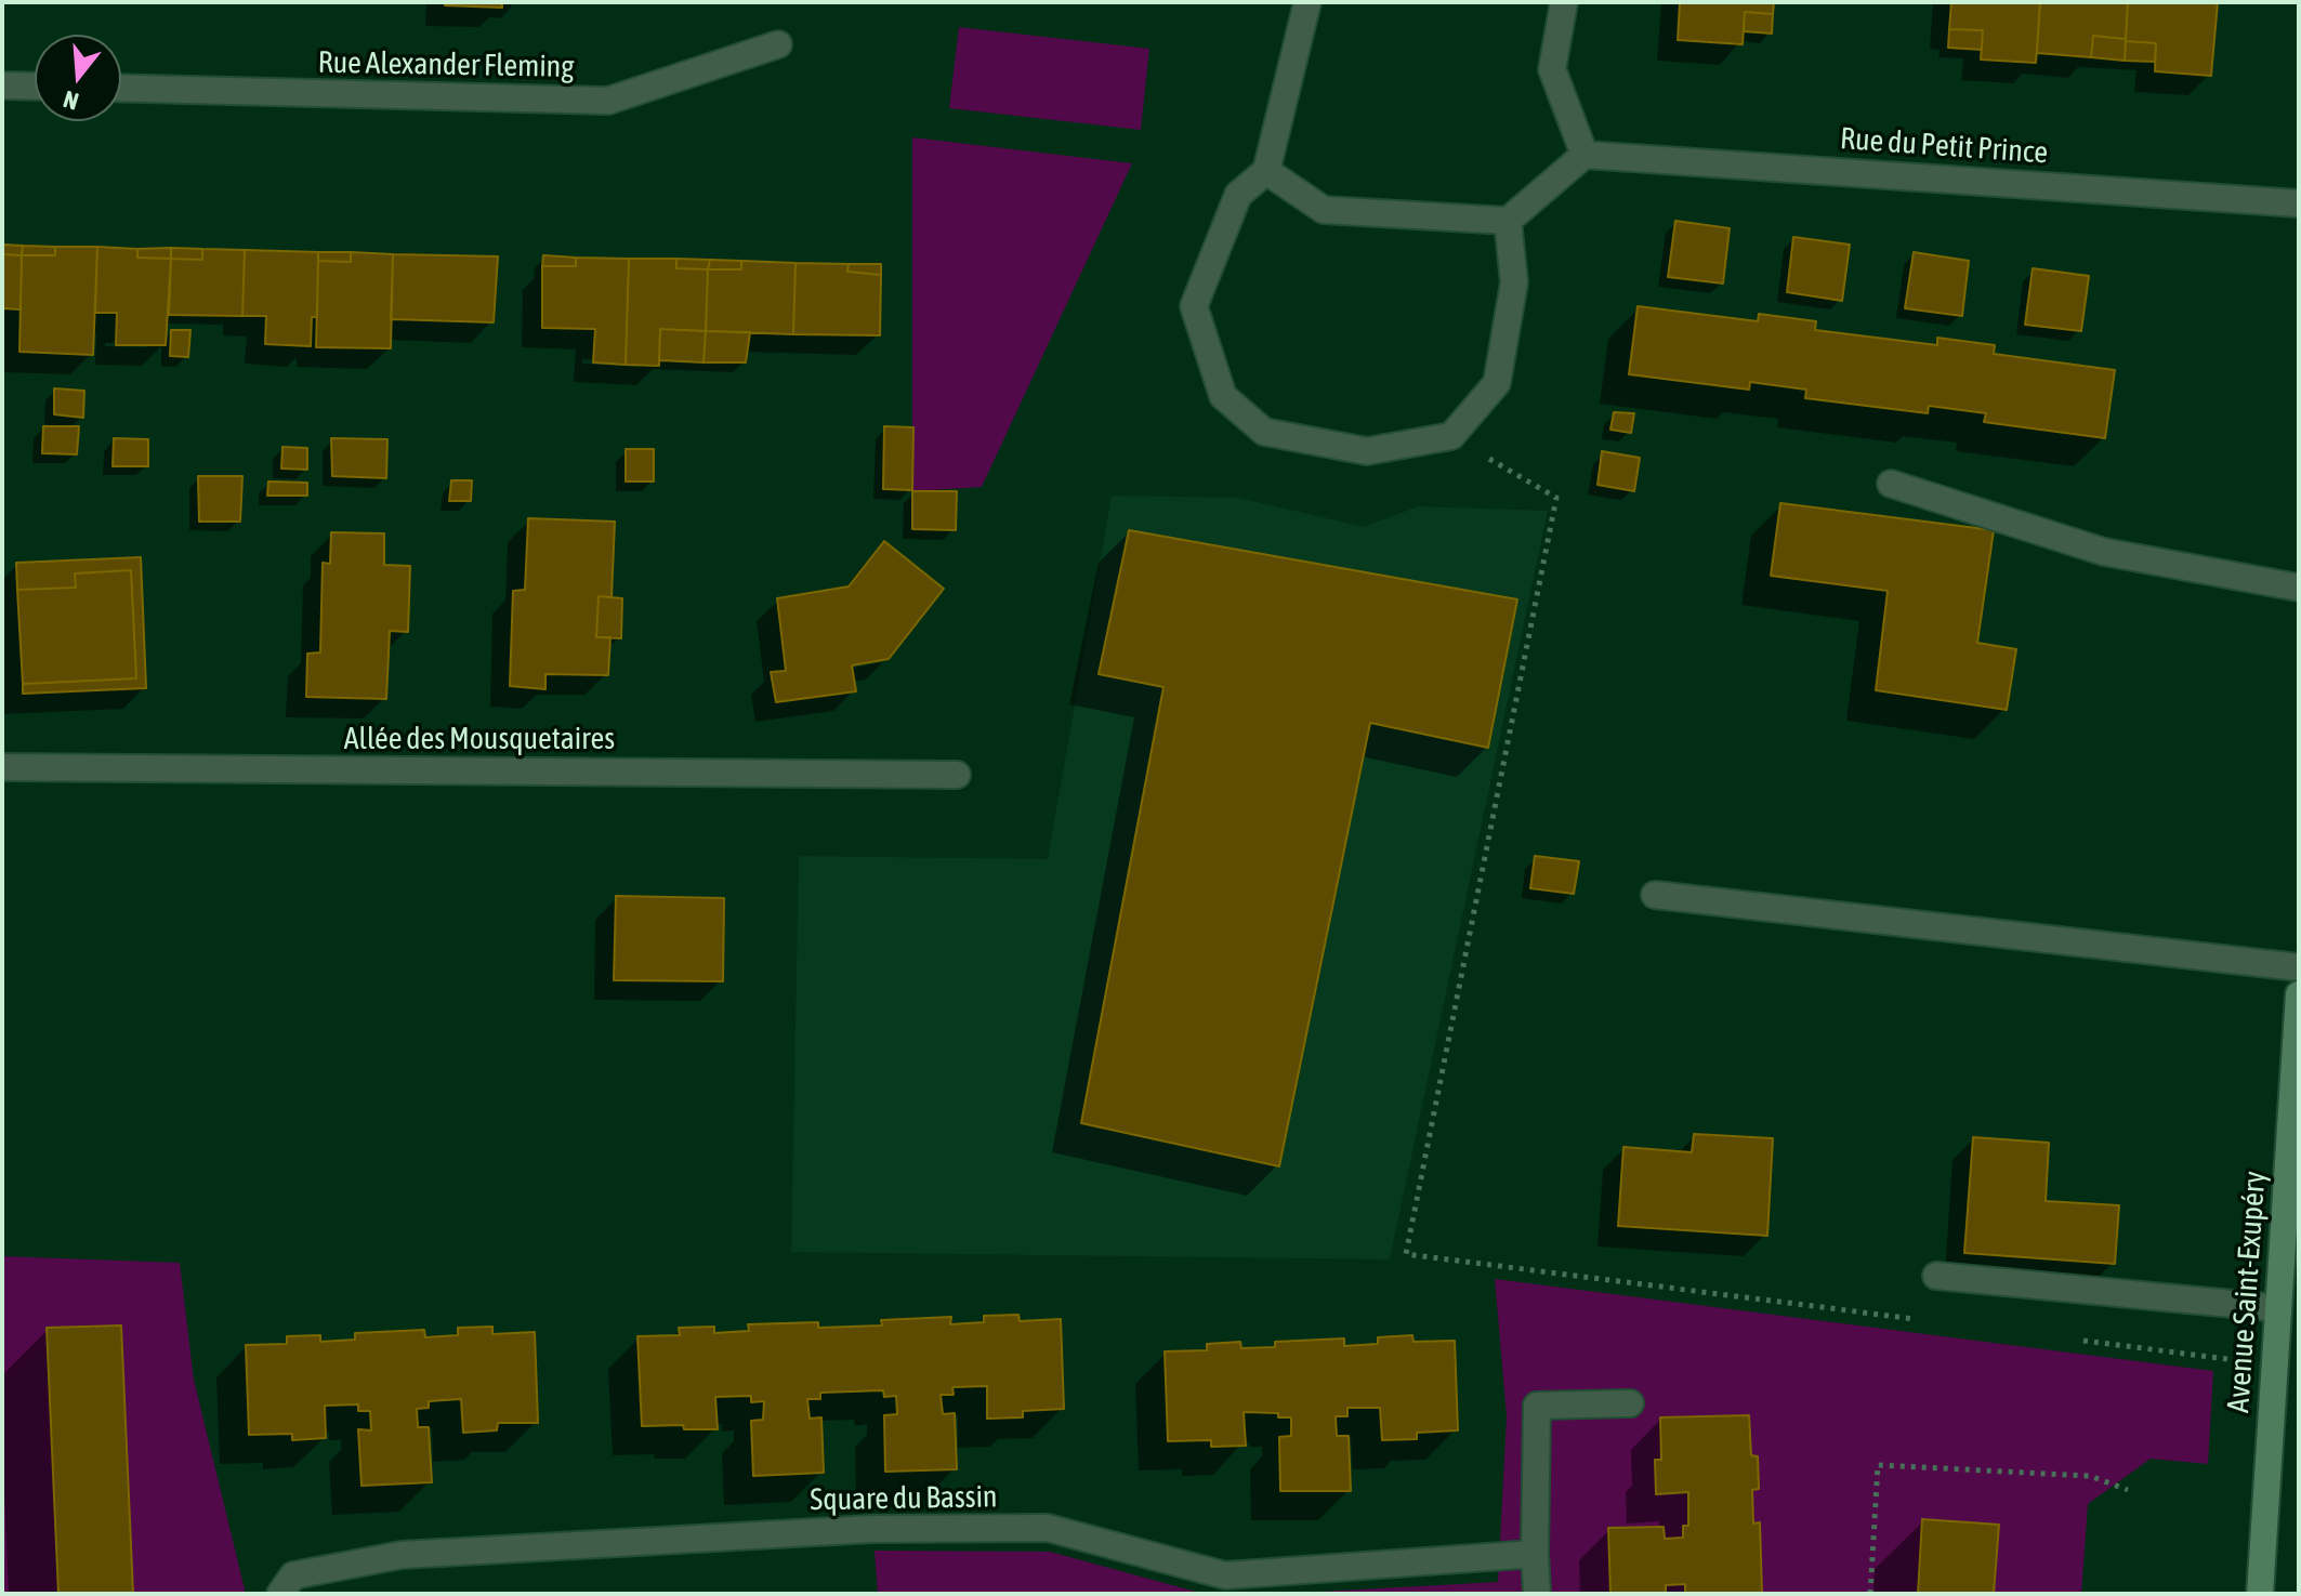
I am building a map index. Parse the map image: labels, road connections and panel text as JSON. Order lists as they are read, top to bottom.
{
  "streets": {
    "main road": ["Avenue Saint-Exupéry"],
    "street": [
      "Rue Alexander Fleming",
      "Rue du Petit Prince",
      "Allée des Mousquetaires",
      "Square du Bassin"
    ]
  },
  "north": "bottom"
}
